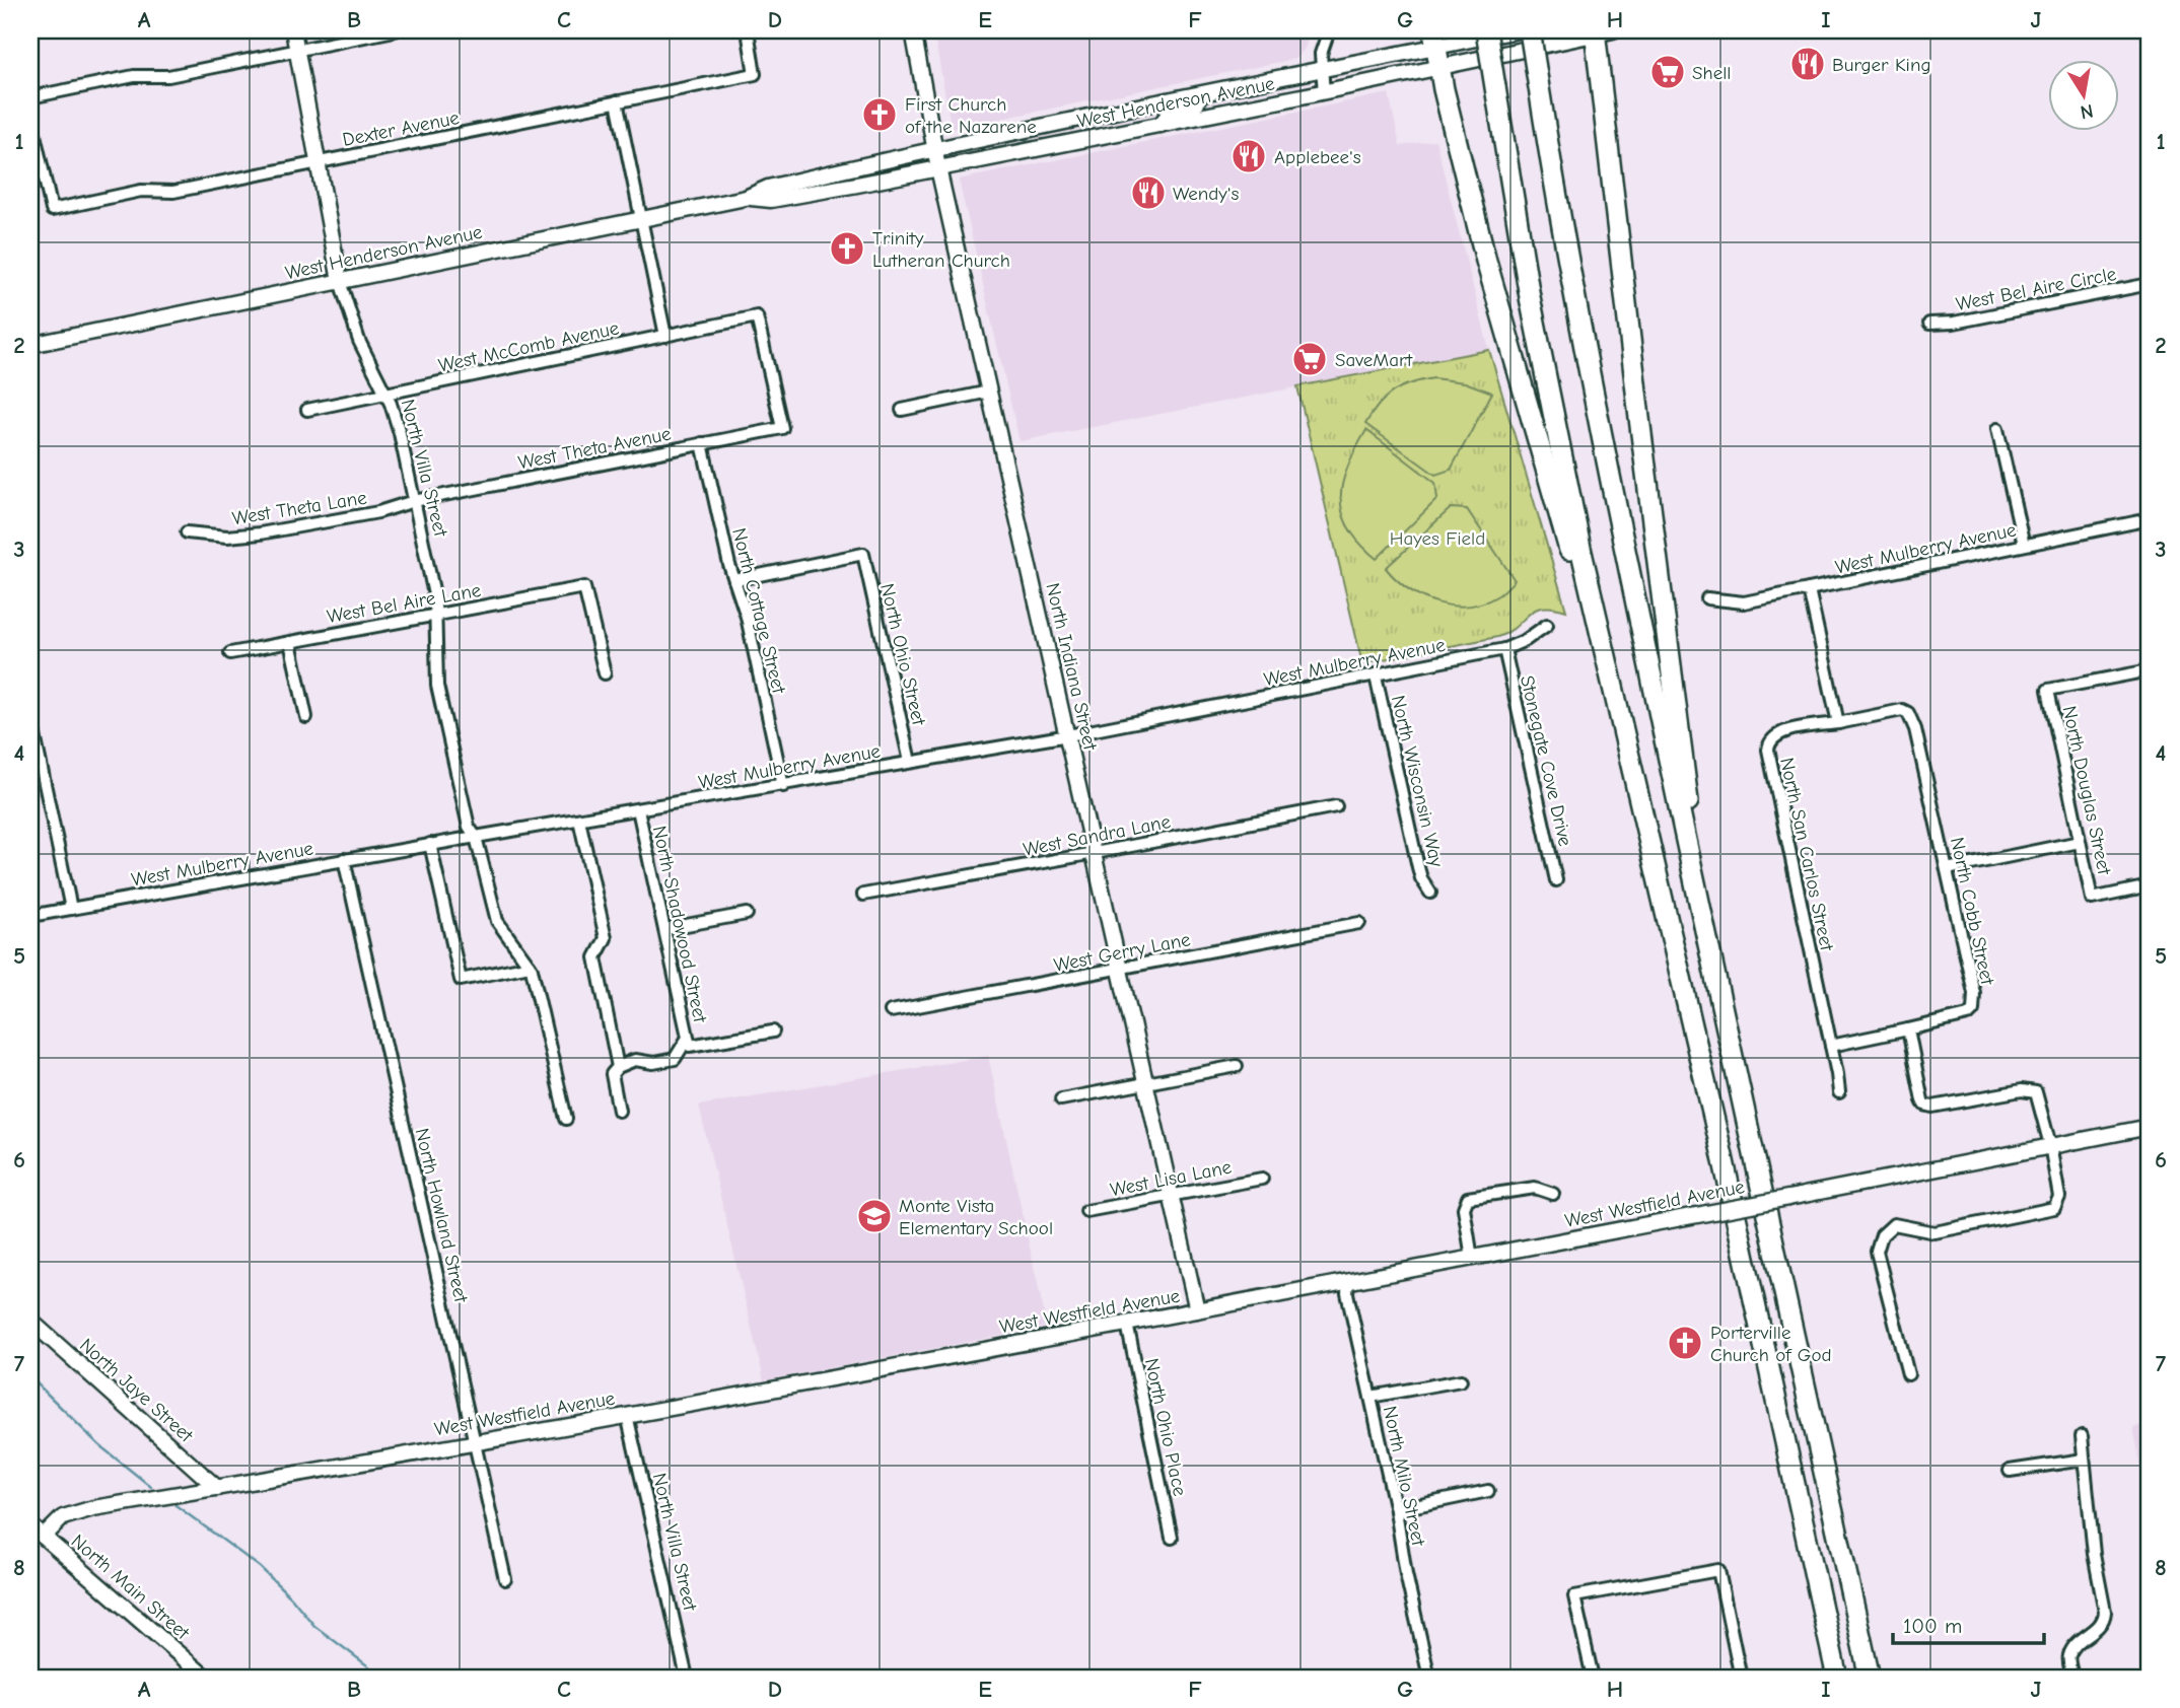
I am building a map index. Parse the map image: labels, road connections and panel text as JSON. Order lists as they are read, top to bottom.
{
  "streets": {
    "street": [
      "West Henderson Avenue",
      "Dexter Avenue",
      "West Bel Aire Circle",
      "West McComb Avenue",
      "West Theta Avenue",
      "North Villa Street",
      "West Theta Lane",
      "West Mulberry Avenue",
      "West Bel Aire Lane",
      "North Cottage Street",
      "North Ohio Street",
      "North Indiana Street",
      "Stonegate Cove Drive",
      "North Wisconsin Way",
      "North Douglas Street",
      "West Sandra Lane",
      "North San Carlos Street",
      "North Cobb Street",
      "North Shadowood Street",
      "West Gerry Lane",
      "West Lisa Lane",
      "West Westfield Avenue",
      "North Howland Street",
      "North Jaye Street",
      "North Ohio Place",
      "North Milo Street",
      "North Main Street"
    ]
  },
  "crossings": [
    ["West Henderson Avenue", "North Villa Street"],
    ["West Henderson Avenue", "North Indiana Street"],
    ["Dexter Avenue", "North Villa Street"],
    ["West McComb Avenue", "West Theta Avenue"],
    ["West McComb Avenue", "North Villa Street"],
    ["West Theta Avenue", "North Villa Street"],
    ["West Theta Avenue", "West Theta Lane"],
    ["West Theta Avenue", "North Cottage Street"],
    ["North Villa Street", "West Theta Lane"],
    ["North Villa Street", "West Mulberry Avenue"],
    ["North Villa Street", "West Bel Aire Lane"],
    ["North Villa Street", "West Westfield Avenue"],
    ["West Mulberry Avenue", "North Cottage Street"],
    ["West Mulberry Avenue", "North Ohio Street"],
    ["West Mulberry Avenue", "North Indiana Street"],
    ["West Mulberry Avenue", "Stonegate Cove Drive"],
    ["West Mulberry Avenue", "North Wisconsin Way"],
    ["West Mulberry Avenue", "North Shadowood Street"],
    ["West Mulberry Avenue", "North Howland Street"],
    ["North Cottage Street", "North Ohio Street"],
    ["North Indiana Street", "West Sandra Lane"],
    ["North Indiana Street", "West Gerry Lane"],
    ["North Indiana Street", "West Lisa Lane"],
    ["North Indiana Street", "West Westfield Avenue"],
    ["North San Carlos Street", "North Cobb Street"],
    ["West Westfield Avenue", "North Howland Street"],
    ["West Westfield Avenue", "North Jaye Street"],
    ["West Westfield Avenue", "North Ohio Place"],
    ["West Westfield Avenue", "North Milo Street"],
    ["West Westfield Avenue", "North Main Street"]
  ],
  "parks": ["Hayes Field"],
  "places": {
    "restaurant": ["Burger King", "Applebee's", "Wendy's"],
    "supermarket": ["Shell", "SaveMart"],
    "church": ["First Church of the Nazarene", "Trinity Lutheran Church", "Porterville Church of God"],
    "school or university": ["Monte Vista Elementary School"]
  },
  "scale_bar": "100 m",
  "north": "bottom",
  "grid": {
    "columns": [
      "A",
      "B",
      "C",
      "D",
      "E",
      "F",
      "G",
      "H",
      "I",
      "J"
    ],
    "rows": [
      "1",
      "2",
      "3",
      "4",
      "5",
      "6",
      "7",
      "8"
    ]
  }
}
